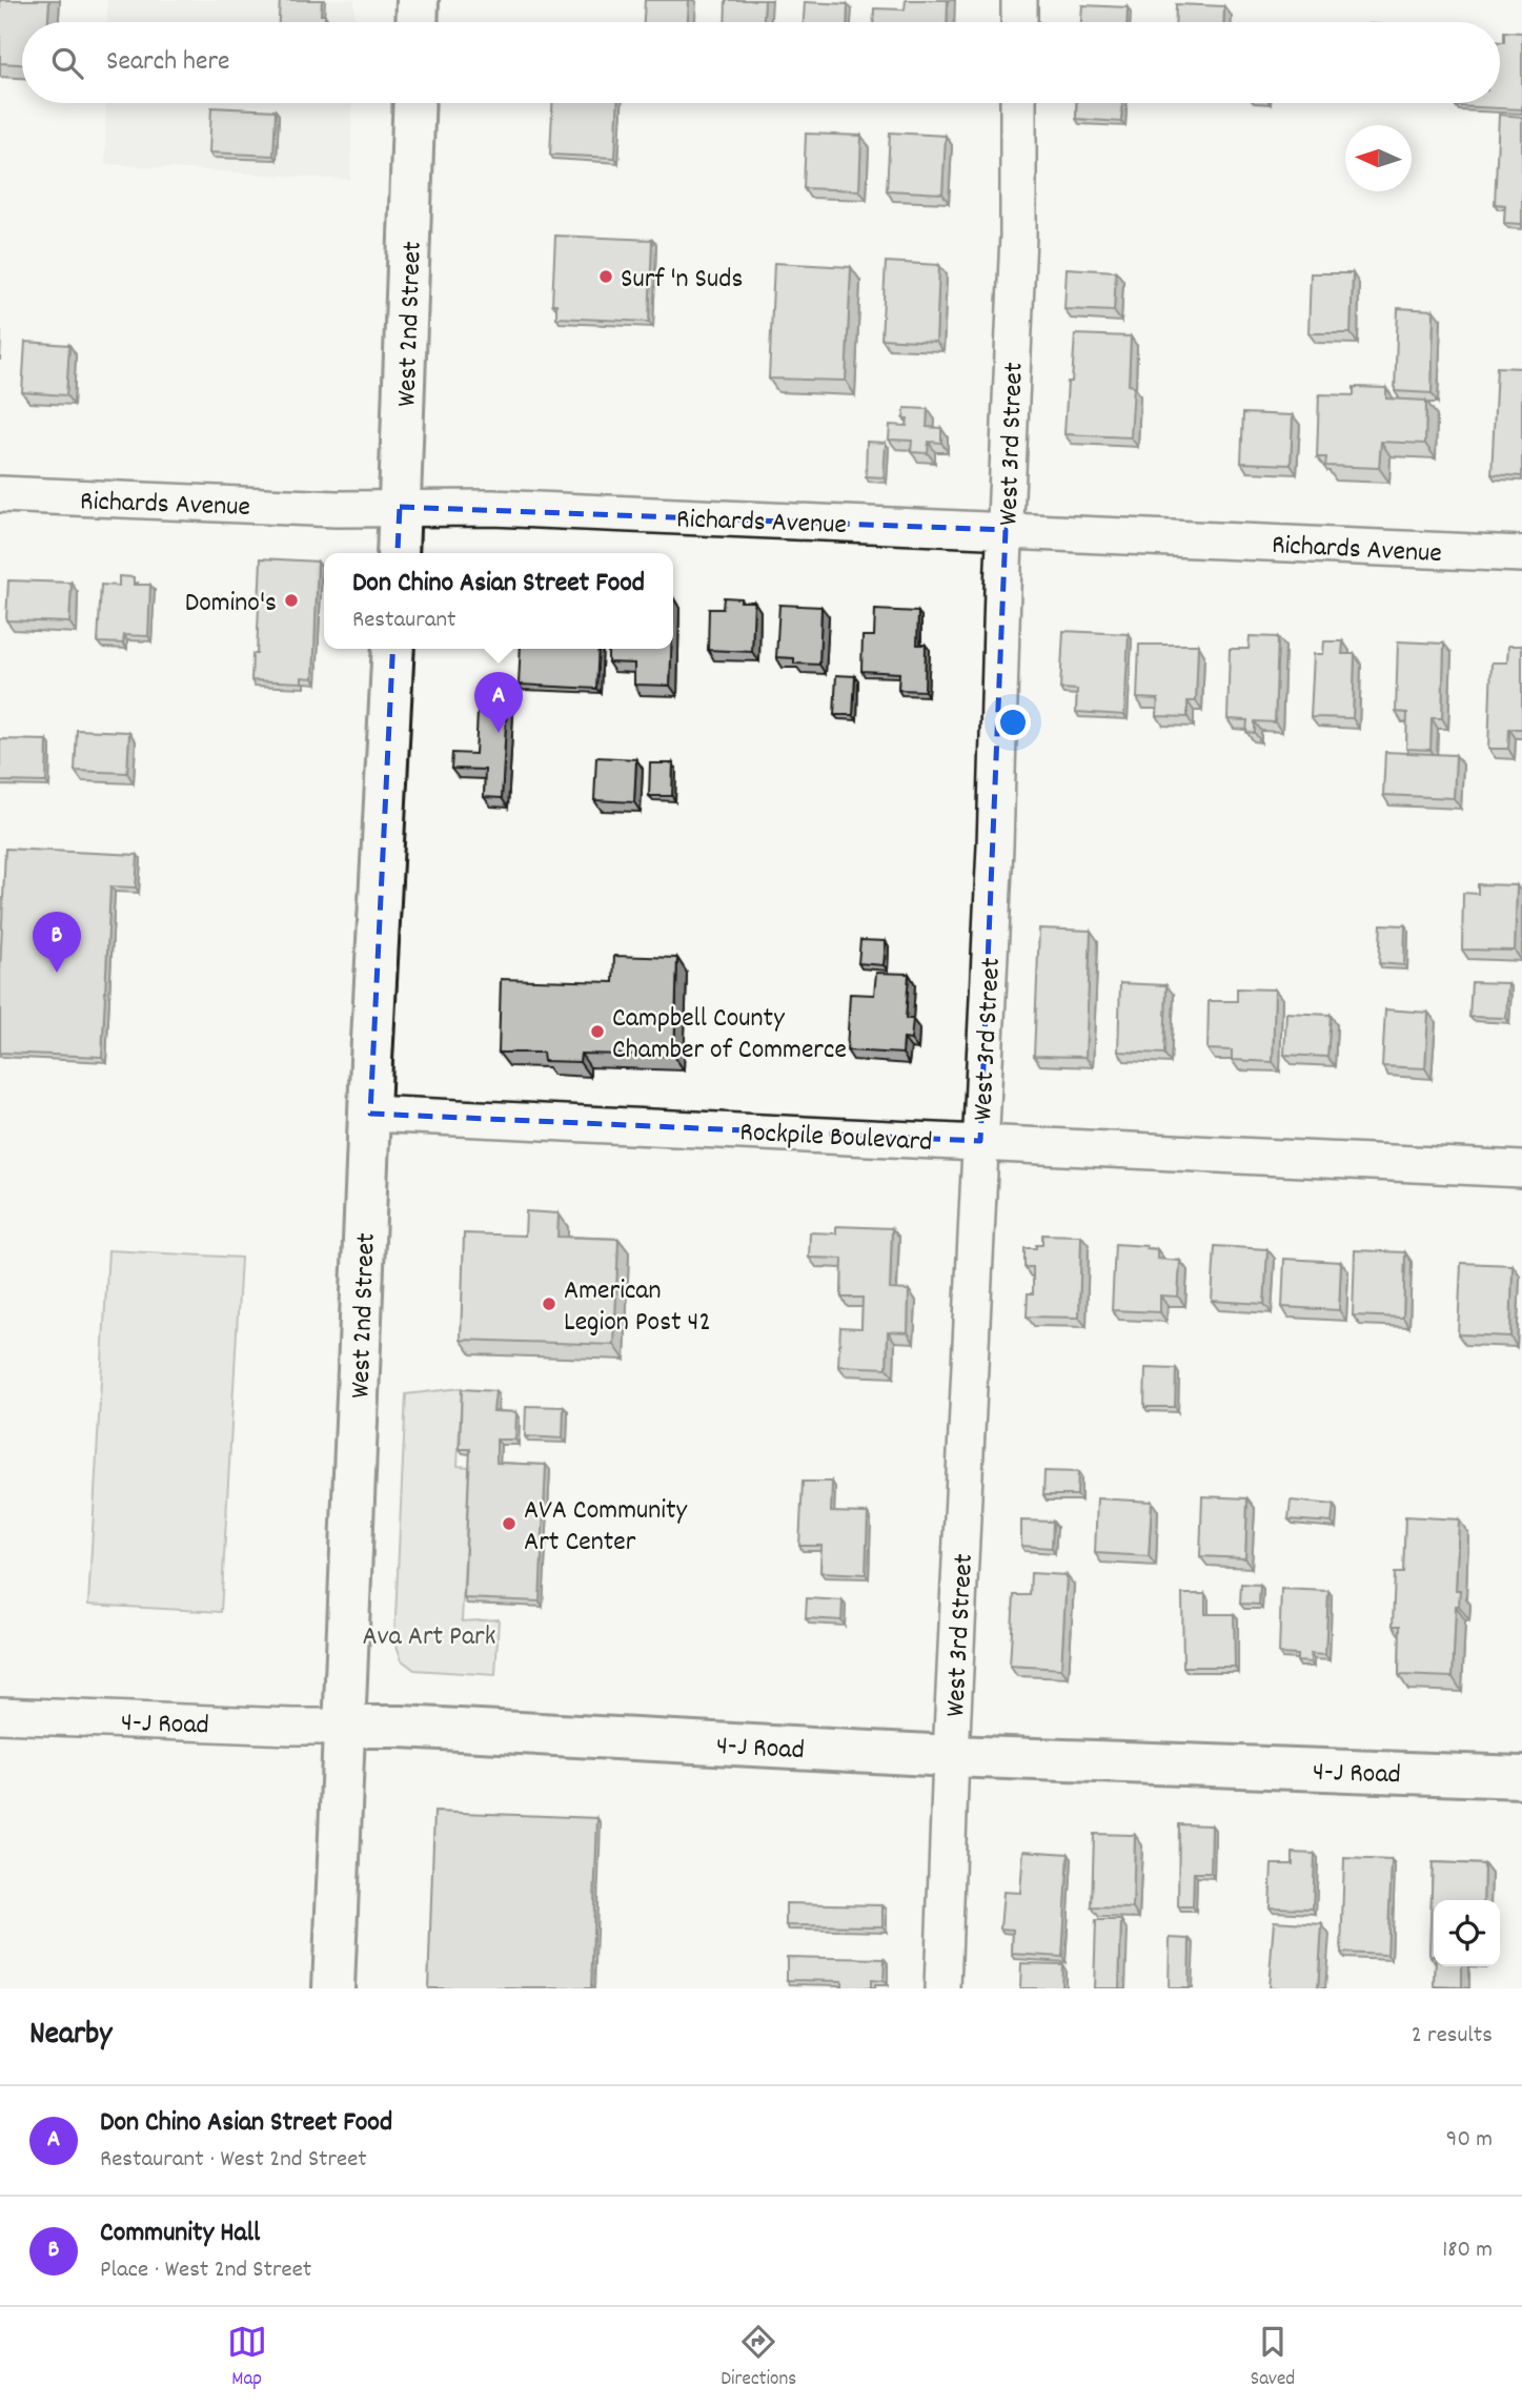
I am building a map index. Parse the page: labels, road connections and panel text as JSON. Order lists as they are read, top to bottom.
{
  "streets": {
    "main road": ["West 2nd Street", "4-J Road"],
    "street": ["West 3rd Street", "Richards Avenue", "Rockpile Boulevard"]
  },
  "crossings": [
    ["West 2nd Street", "Richards Avenue"],
    ["West 2nd Street", "Rockpile Boulevard"],
    ["West 2nd Street", "4-J Road"],
    ["West 3rd Street", "Richards Avenue"],
    ["West 3rd Street", "Rockpile Boulevard"],
    ["West 3rd Street", "4-J Road"]
  ],
  "parks": ["Ava Art Park"],
  "places": [
    "Surf 'n Suds",
    "Domino's",
    "Campbell County Chamber of Commerce",
    "American Legion Post 42",
    "AVA Community Art Center"
  ],
  "north": "left",
  "page": {
    "search": "Search here",
    "popup": ["Don Chino Asian Street Food", "Restaurant"],
    "pins": ["A", "B"],
    "heading": ["Nearby", "2 results"],
    "list": [
      {
        "mark": "A",
        "name": "Don Chino Asian Street Food",
        "note": "Restaurant · West 2nd Street",
        "value": "90 m"
      },
      {
        "mark": "B",
        "name": "Community Hall",
        "note": "Place · West 2nd Street",
        "value": "180 m"
      }
    ],
    "nav": ["Map", "Directions", "Saved"]
  }
}
